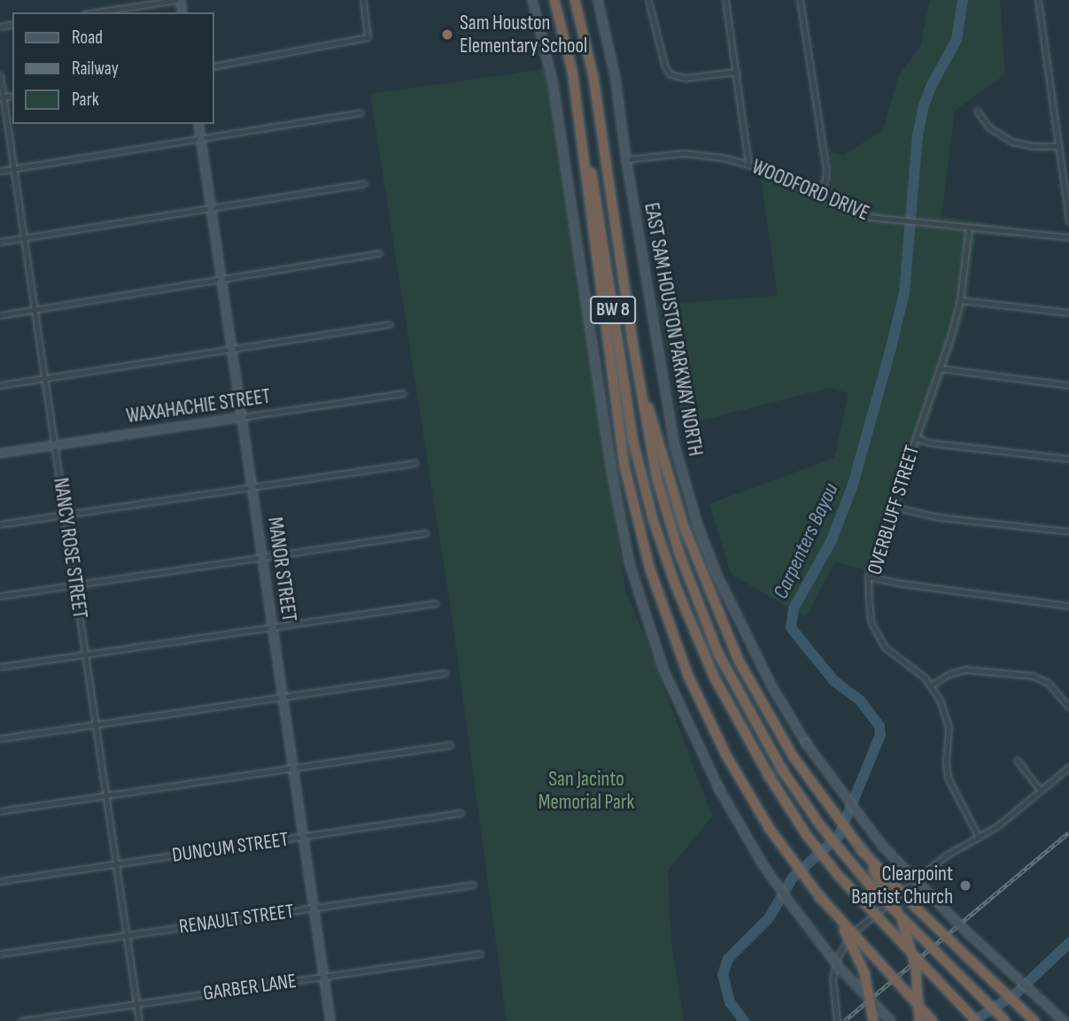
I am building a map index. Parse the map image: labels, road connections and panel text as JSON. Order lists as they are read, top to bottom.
{
  "streets": {
    "highway": ["BW 8", "EAST SAM HOUSTON PARKWAY NORTH"],
    "main road": ["WAXAHACHIE STREET", "MANOR STREET"],
    "street": [
      "WOODFORD DRIVE",
      "OVERBLUFF STREET",
      "NANCY ROSE STREET",
      "DUNCUM STREET",
      "RENAULT STREET",
      "GARBER LANE"
    ]
  },
  "crossings": [
    ["WOODFORD DRIVE", "EAST SAM HOUSTON PARKWAY NORTH"],
    ["WOODFORD DRIVE", "OVERBLUFF STREET"],
    ["WAXAHACHIE STREET", "NANCY ROSE STREET"],
    ["WAXAHACHIE STREET", "MANOR STREET"],
    ["NANCY ROSE STREET", "DUNCUM STREET"],
    ["NANCY ROSE STREET", "RENAULT STREET"],
    ["NANCY ROSE STREET", "GARBER LANE"],
    ["MANOR STREET", "DUNCUM STREET"],
    ["MANOR STREET", "RENAULT STREET"],
    ["MANOR STREET", "GARBER LANE"]
  ],
  "water": ["Carpenters Bayou"],
  "parks": ["San Jacinto Memorial Park"],
  "places": ["Sam Houston Elementary School", "Clearpoint Baptist Church"],
  "legend": ["Road", "Railway", "Park"]
}
